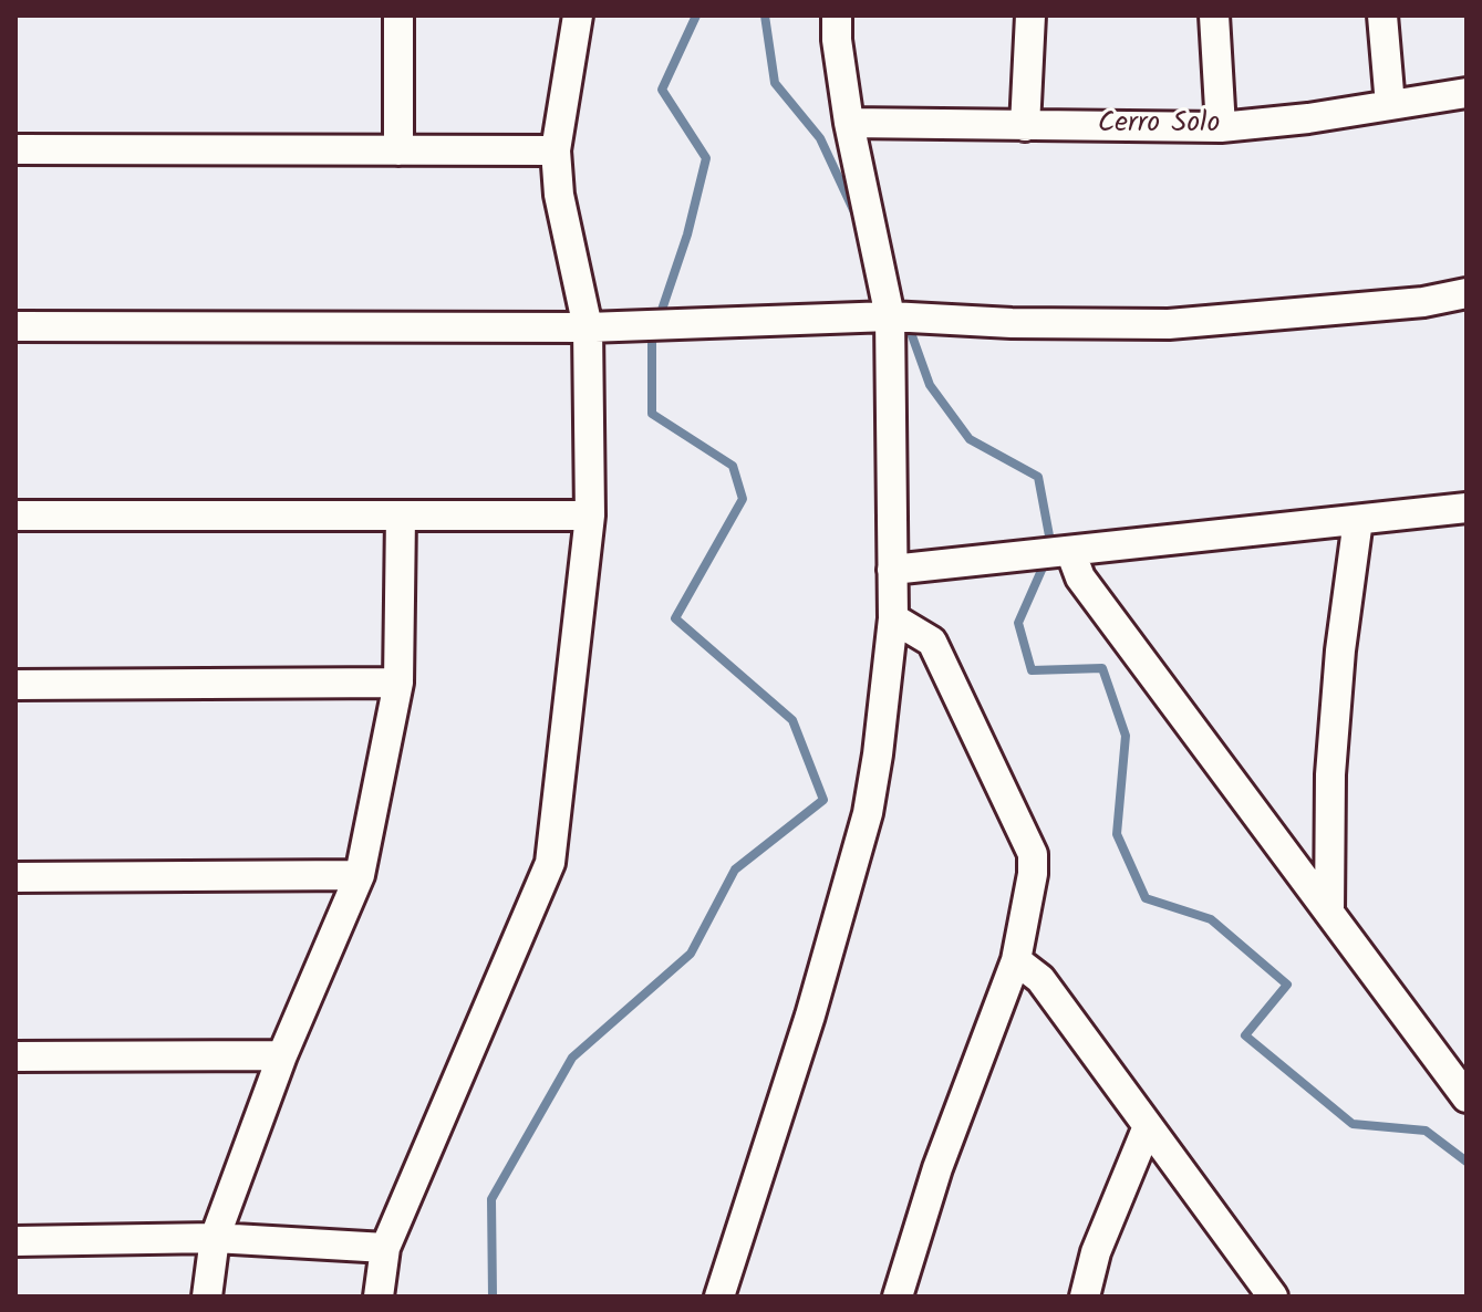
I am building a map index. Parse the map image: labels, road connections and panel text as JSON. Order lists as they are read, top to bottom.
{
  "streets": {
    "street": ["Cerro Solo"]
  }
}
